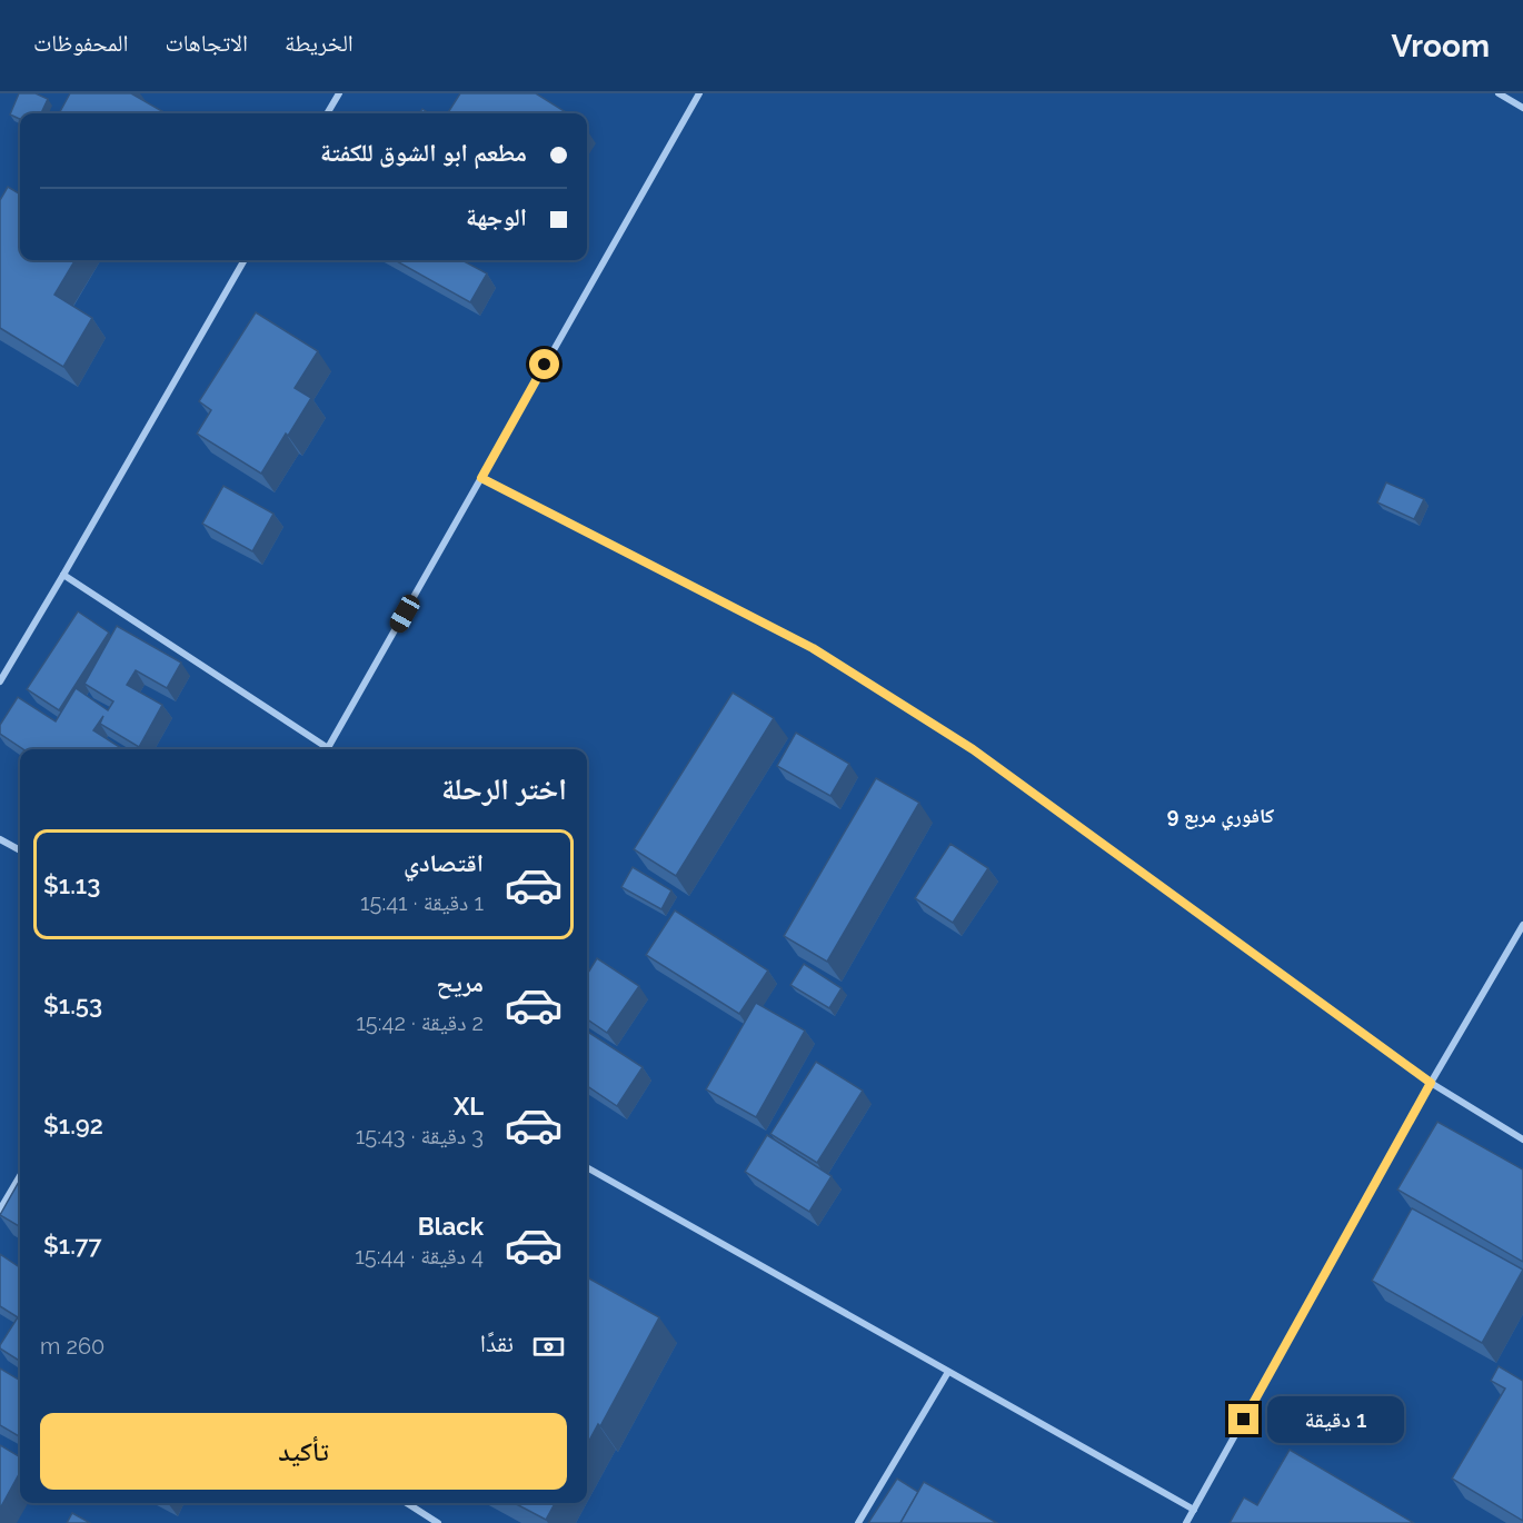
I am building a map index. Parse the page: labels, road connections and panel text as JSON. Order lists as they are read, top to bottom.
{
  "districts": ["كافوري مربع 9"],
  "page": {
    "header": "Vroom",
    "nav": ["الخريطة", "الاتجاهات", "المحفوظات"],
    "banner": ["مطعم ابو الشوق للكفتة", "الوجهة"],
    "heading": "اختر الرحلة",
    "list": [
      {
        "name": "اقتصادي",
        "note": "1 دقيقة · 15:41",
        "value": "$1.13"
      },
      {
        "name": "مريح",
        "note": "2 دقيقة · 15:42",
        "value": "$1.53"
      },
      {
        "name": "XL",
        "note": "3 دقيقة · 15:43",
        "value": "$1.92"
      },
      {
        "name": "Black",
        "note": "4 دقيقة · 15:44",
        "value": "$1.77"
      }
    ],
    "pay": ["نقدًا", "260 m"],
    "bubble": "1 دقيقة",
    "buttons": "تأكيد"
  }
}
